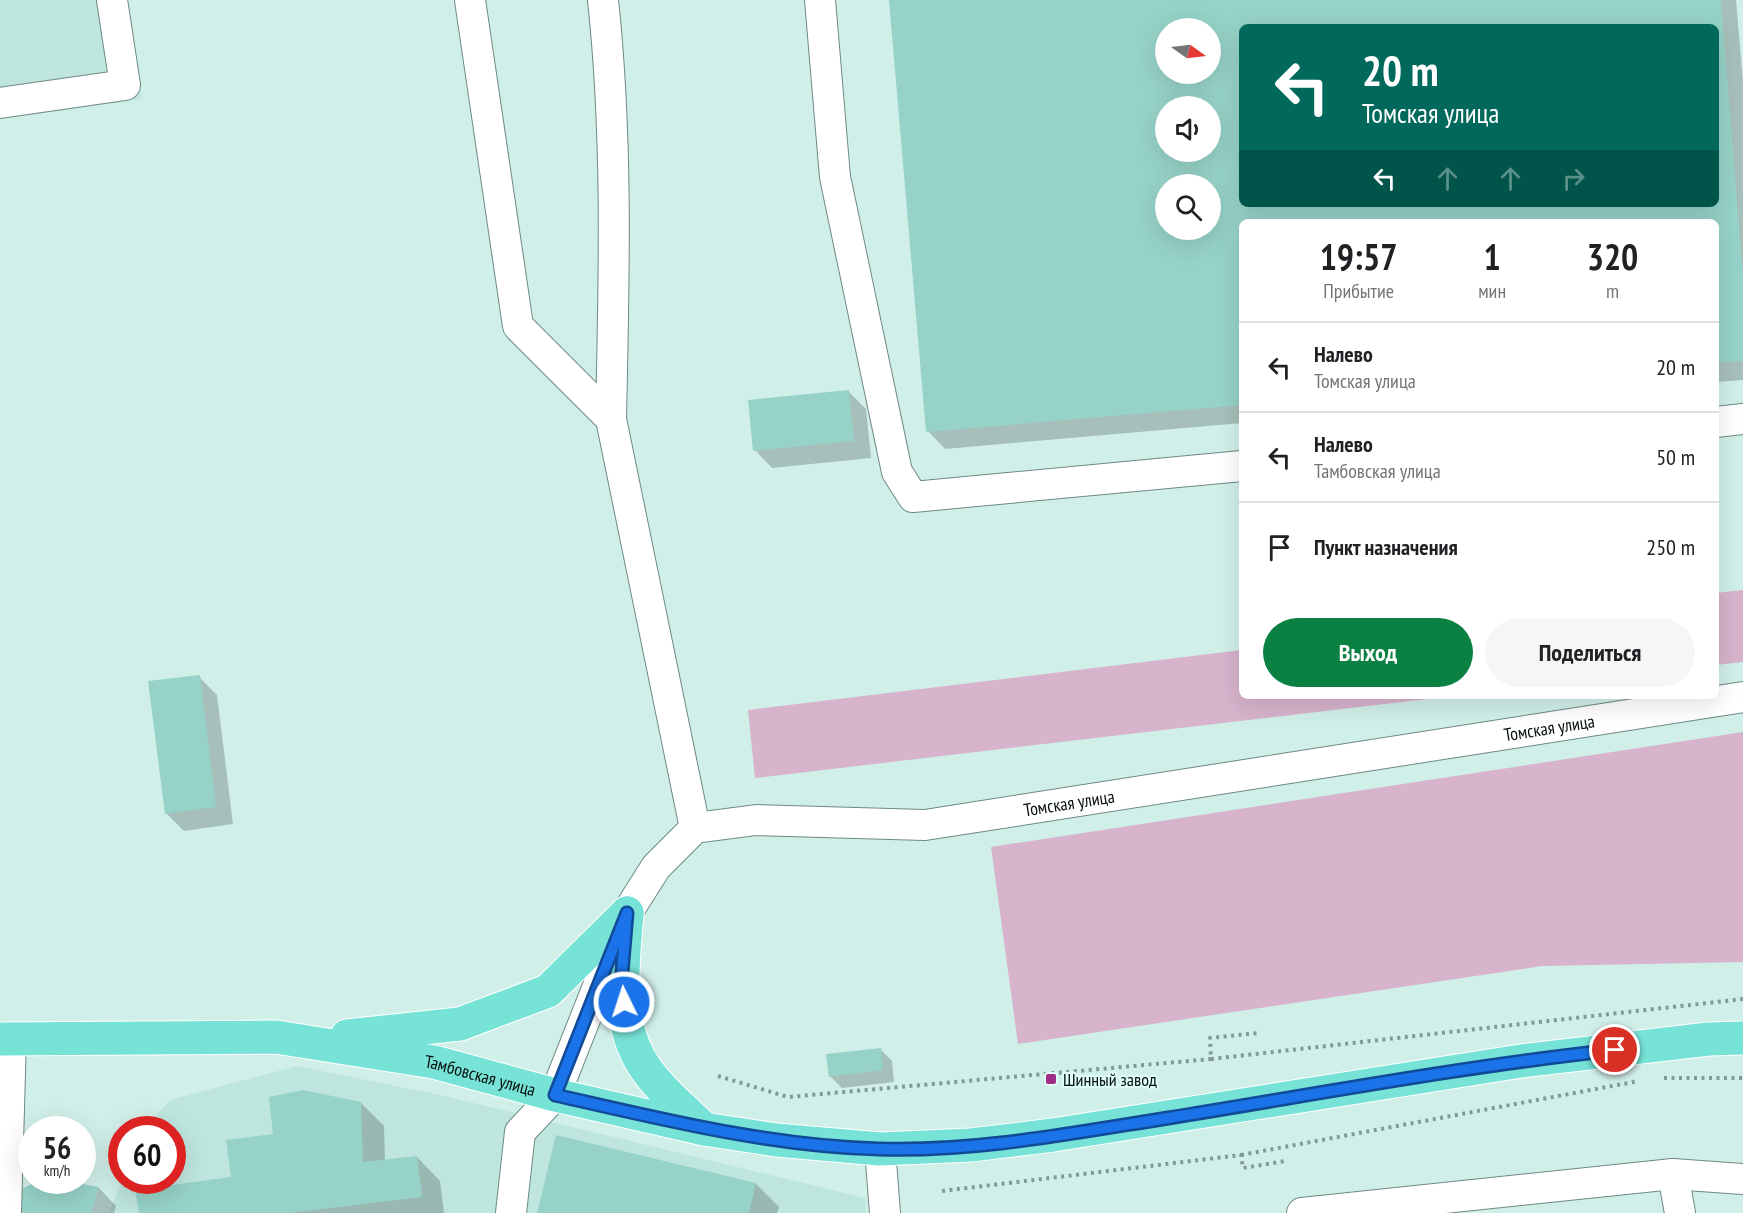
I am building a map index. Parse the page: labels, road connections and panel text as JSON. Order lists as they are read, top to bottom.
{
  "streets": {
    "main road": ["Тамбовская улица"],
    "street": ["Томская улица"]
  },
  "places": {
    "transit": ["Шинный завод"]
  },
  "north": "right",
  "page": {
    "turn": ["20 m", "Томская улица"],
    "eta": [
      "19:57",
      "Прибытие",
      "1",
      "мин",
      "320",
      "m"
    ],
    "list": [
      {
        "name": "Налево",
        "note": "Томская улица",
        "value": "20 m"
      },
      {
        "name": "Налево",
        "note": "Тамбовская улица",
        "value": "50 m"
      },
      {
        "name": "Пункт назначения",
        "value": "250 m"
      }
    ],
    "buttons": ["Выход", "Поделиться"],
    "speed": "56 km/h",
    "limit": "60"
  }
}
